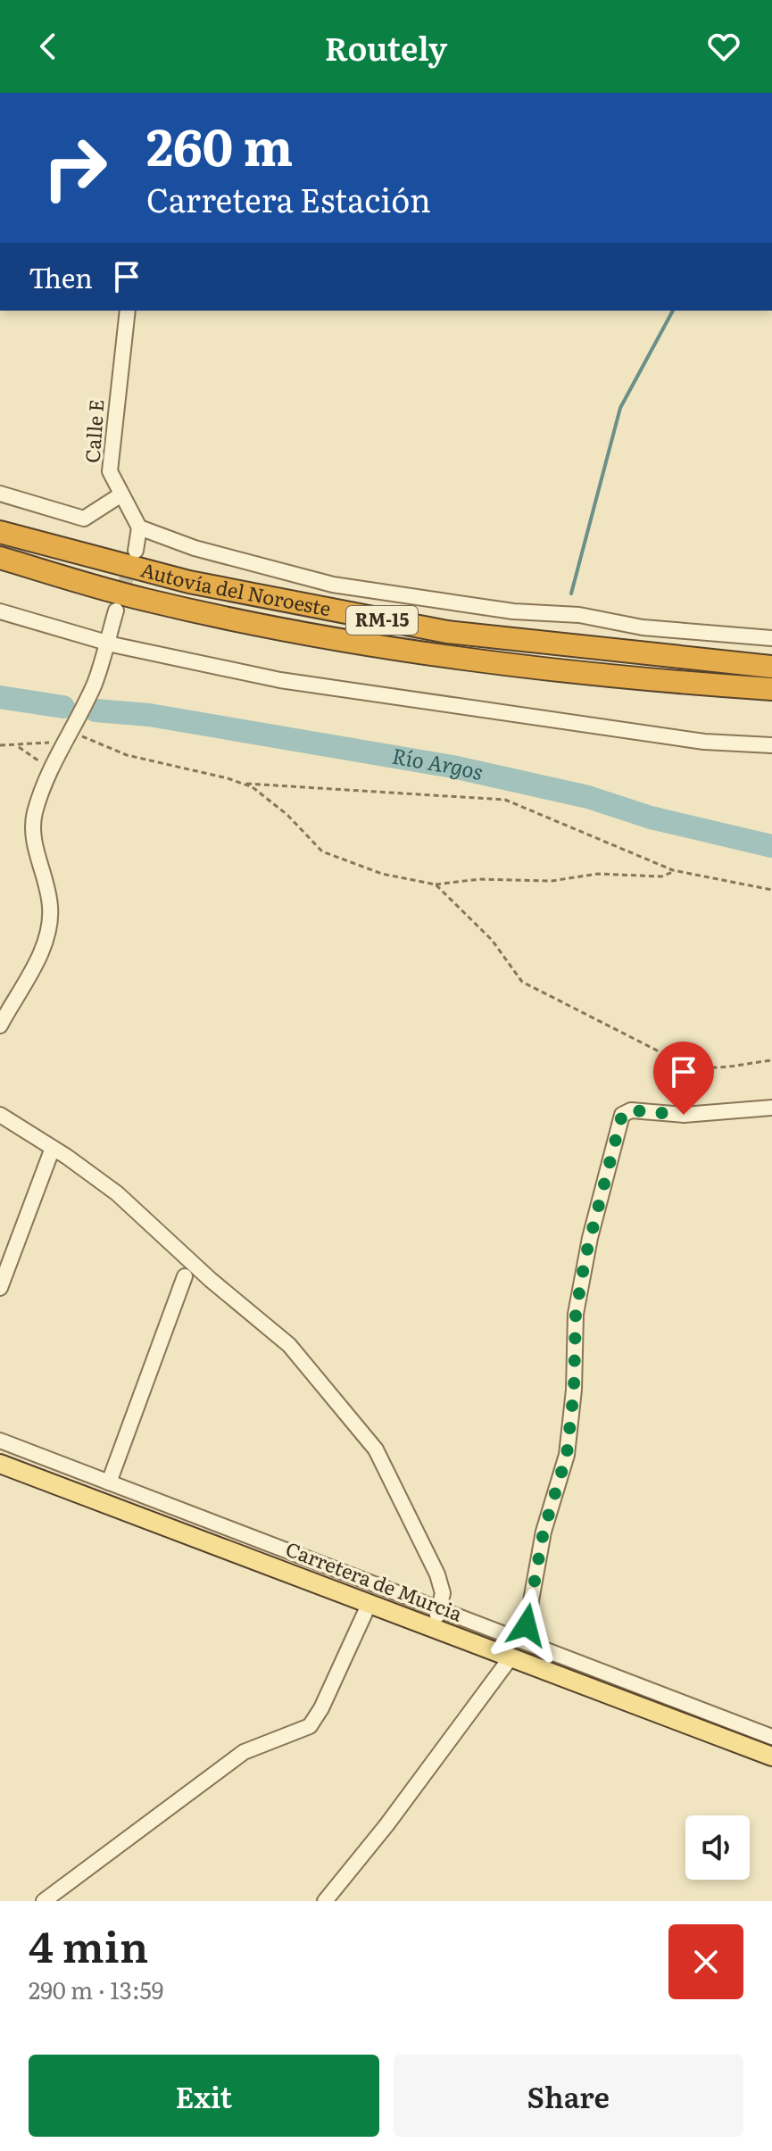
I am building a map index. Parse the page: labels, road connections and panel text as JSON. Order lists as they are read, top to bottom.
{
  "streets": {
    "highway": ["Autovía del Noroeste", "RM-15"],
    "main road": ["Carretera de Murcia"],
    "street": ["Calle E"]
  },
  "water": ["Río Argos"],
  "page": {
    "header": "Routely",
    "turn": ["260 m", "Carretera Estación"],
    "then": "Then",
    "heading": ["4 min", "290 m · 13:59"],
    "buttons": ["Exit", "Share"]
  }
}
